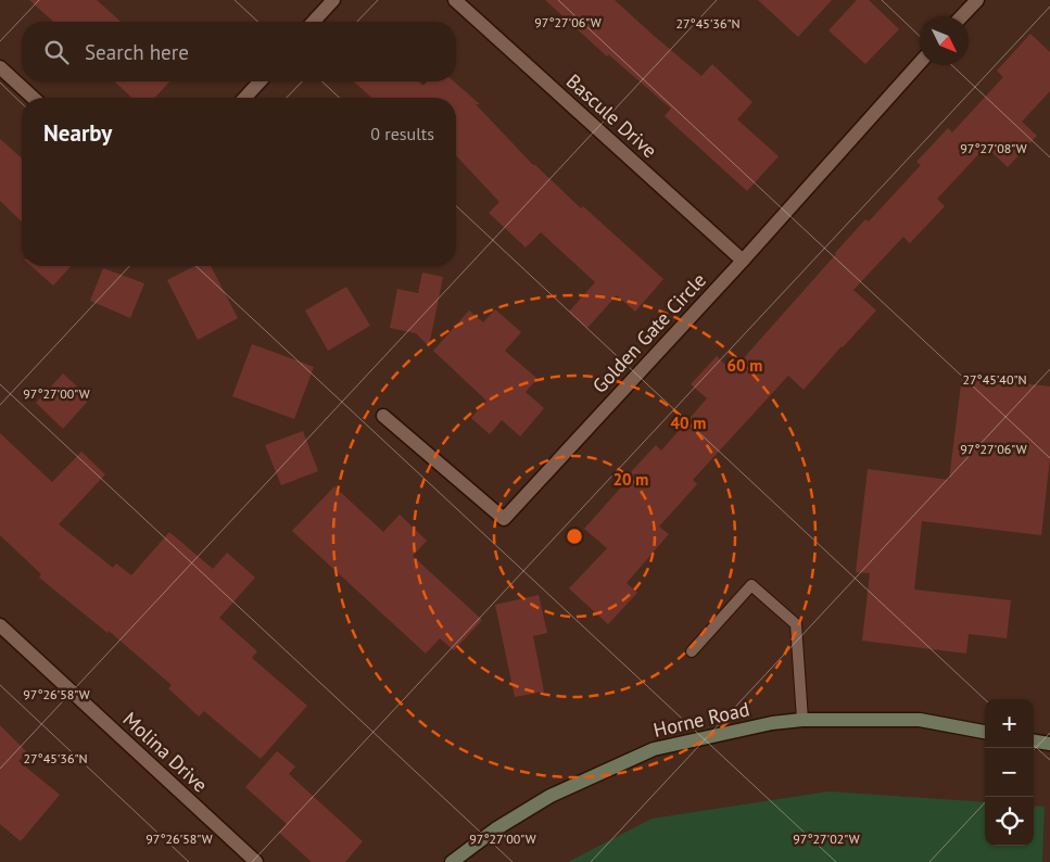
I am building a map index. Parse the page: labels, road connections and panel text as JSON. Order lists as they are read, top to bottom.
{
  "streets": {
    "main road": ["Horne Road"],
    "street": ["Bascule Drive", "Golden Gate Circle", "Molina Drive"]
  },
  "crossings": [
    ["Bascule Drive", "Golden Gate Circle"]
  ],
  "north": "bottom right",
  "page": {
    "search": "Search here",
    "heading": ["Nearby", "0 results"],
    "map_buttons": ["+", "−"]
  },
  "coordinates": [
    "97°27'06\"W",
    "27°45'36\"N",
    "97°27'08\"W",
    "27°45'40\"N",
    "97°27'00\"W",
    "97°26'58\"W",
    "97°27'02\"W"
  ],
  "rings": ["60 m", "40 m", "20 m"]
}
